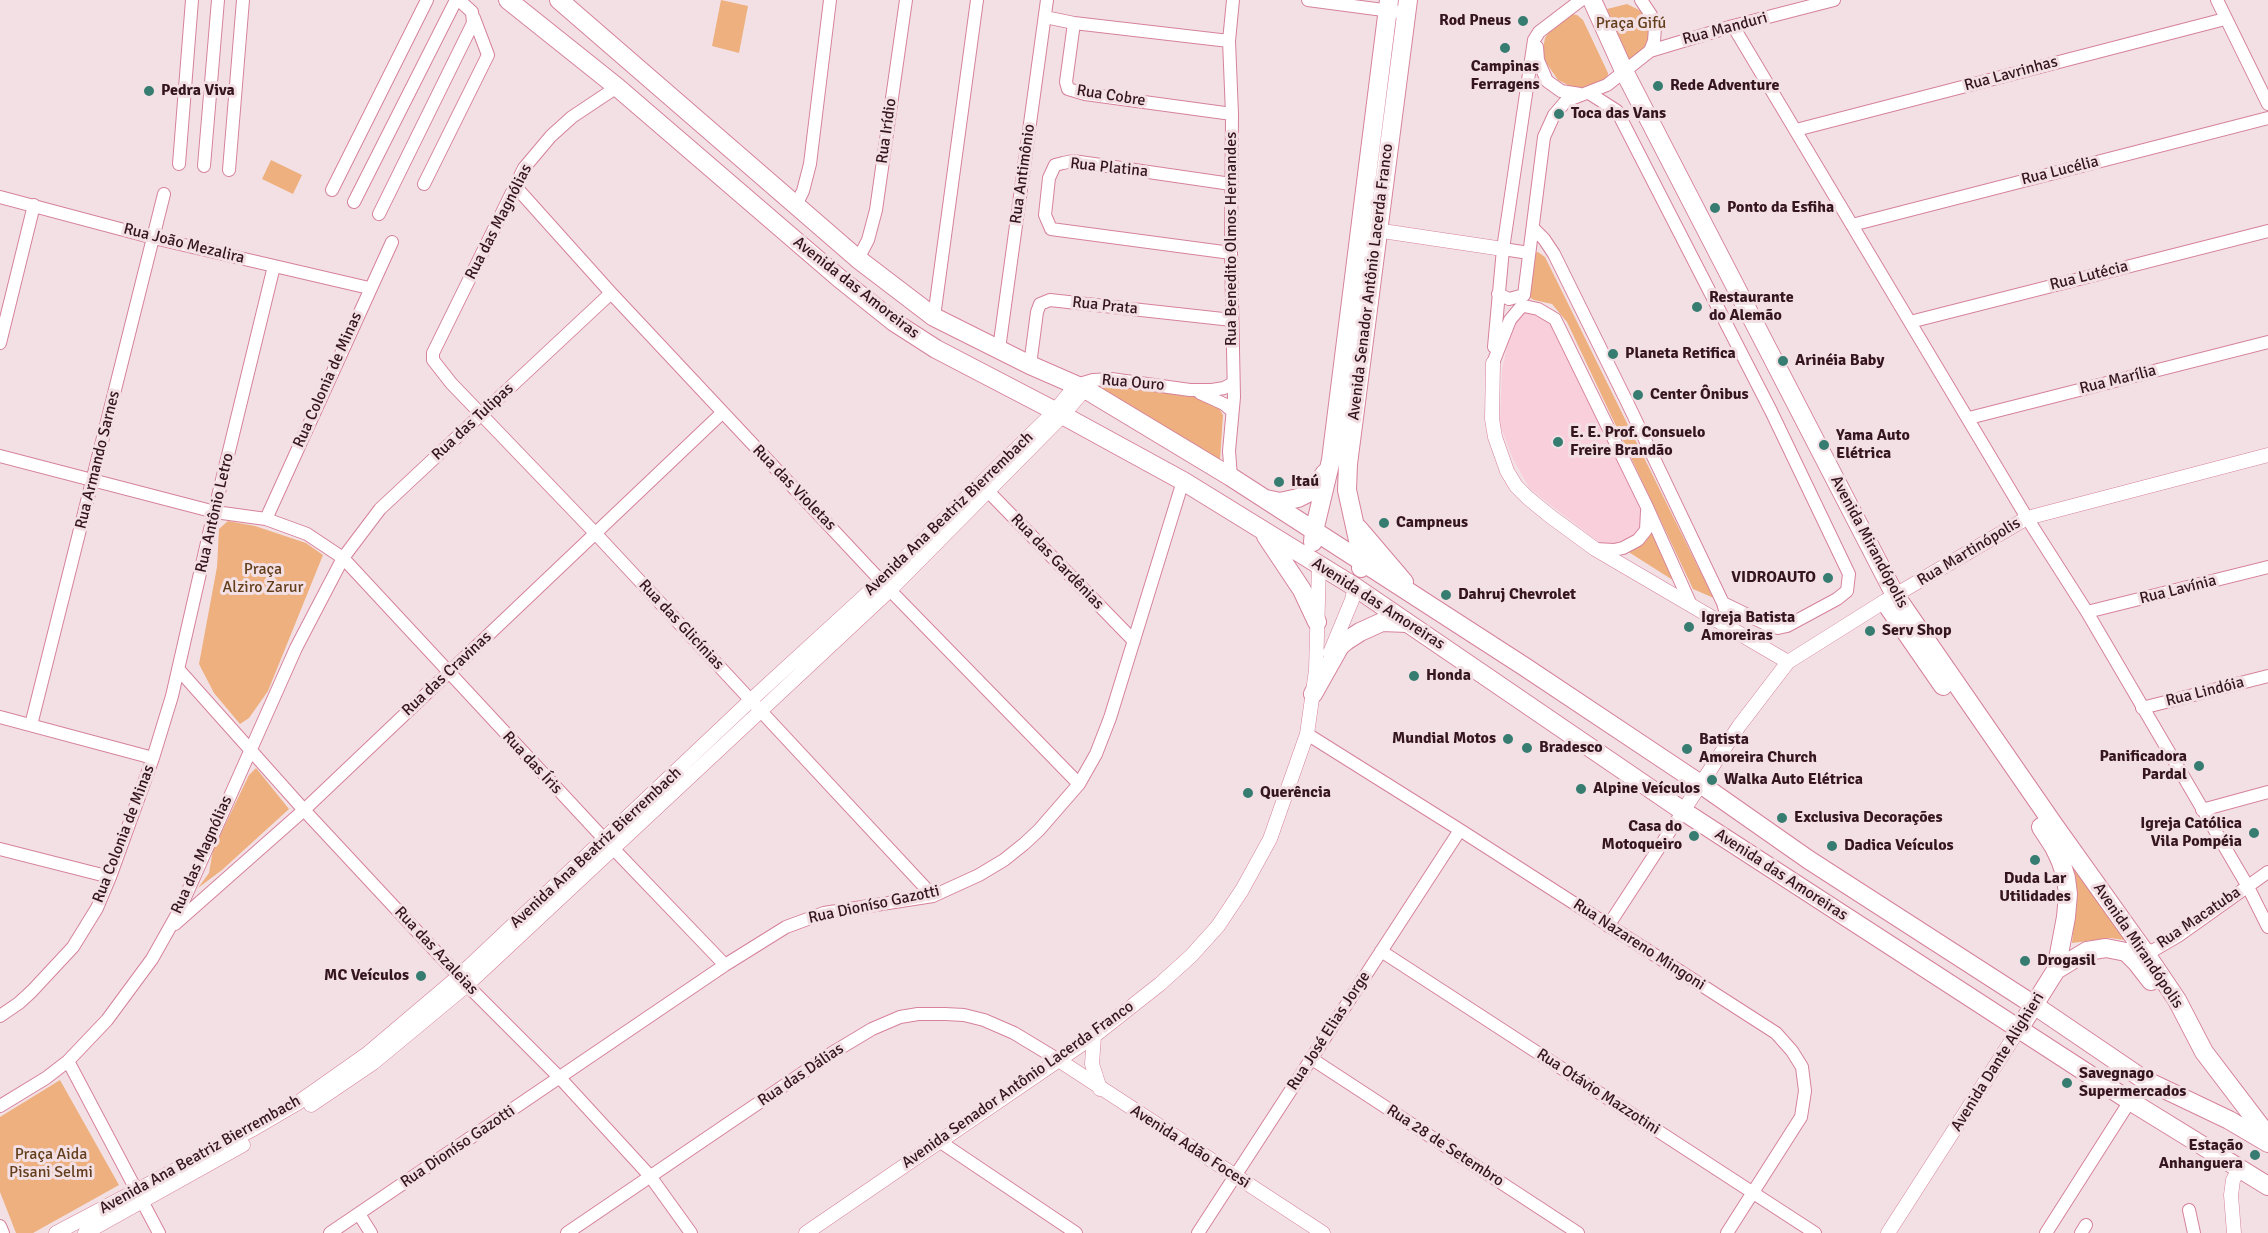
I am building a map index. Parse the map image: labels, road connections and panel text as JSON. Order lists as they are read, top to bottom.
{
  "streets": {
    "main road": [
      "Avenida Senador Antônio Lacerda Franco",
      "Avenida das Amoreiras",
      "Avenida Mirandópolis",
      "Avenida Dante Alighieri"
    ],
    "street": [
      "Rua Manduri",
      "Rua Lavrinhas",
      "Rua Cobre",
      "Rua Irídio",
      "Rua Platina",
      "Rua Lucélia",
      "Rua Antimônio",
      "Rua das Magnólias",
      "Rua Benedito Olmos Hernandes",
      "Rua João Mezalira",
      "Rua Lutécia",
      "Rua Prata",
      "Rua Colonia de Minas",
      "Rua Marília",
      "Rua Ouro",
      "Rua das Tulipas",
      "Rua Armando Sarnes",
      "Rua das Violetas",
      "Rua Antônio Letro",
      "Avenida Ana Beatriz Bierrembach",
      "Rua Martinópolis",
      "Rua das Gardênias",
      "Rua Lavínia",
      "Rua das Glicínias",
      "Rua das Cravinas",
      "Rua Lindóia",
      "Rua das Íris",
      "Rua Dioníso Gazotti",
      "Rua Macatuba",
      "Rua Nazareno Mingoni",
      "Rua das Azaleias",
      "Rua José Elias Jorge",
      "Rua das Dálias",
      "Rua Otávio Mazzotini",
      "Rua 28 de Setembro",
      "Avenida Adão Focesi"
    ]
  },
  "crossings": [
    ["Rua Cobre", "Rua Benedito Olmos Hernandes"],
    ["Rua Irídio", "Avenida das Amoreiras"],
    ["Rua Platina", "Rua Benedito Olmos Hernandes"],
    ["Rua Antimônio", "Avenida das Amoreiras"],
    ["Rua das Magnólias", "Avenida das Amoreiras"],
    ["Rua das Magnólias", "Rua das Tulipas"],
    ["Rua das Magnólias", "Rua das Violetas"],
    ["Rua das Magnólias", "Rua das Glicínias"],
    ["Rua das Magnólias", "Rua das Cravinas"],
    ["Rua das Magnólias", "Rua das Íris"],
    ["Rua das Magnólias", "Rua das Azaleias"],
    ["Rua Benedito Olmos Hernandes", "Avenida das Amoreiras"],
    ["Rua Benedito Olmos Hernandes", "Rua Prata"],
    ["Rua Benedito Olmos Hernandes", "Rua Ouro"],
    ["Rua João Mezalira", "Rua Colonia de Minas"],
    ["Rua João Mezalira", "Rua Armando Sarnes"],
    ["Rua João Mezalira", "Rua Antônio Letro"],
    ["Avenida Senador Antônio Lacerda Franco", "Avenida das Amoreiras"],
    ["Avenida Senador Antônio Lacerda Franco", "Rua Nazareno Mingoni"],
    ["Avenida Senador Antônio Lacerda Franco", "Rua das Dálias"],
    ["Avenida Senador Antônio Lacerda Franco", "Avenida Adão Focesi"],
    ["Avenida das Amoreiras", "Rua Prata"],
    ["Avenida das Amoreiras", "Rua Ouro"],
    ["Avenida das Amoreiras", "Avenida Ana Beatriz Bierrembach"],
    ["Avenida das Amoreiras", "Rua Martinópolis"],
    ["Avenida das Amoreiras", "Rua Dioníso Gazotti"],
    ["Avenida das Amoreiras", "Avenida Dante Alighieri"],
    ["Rua Colonia de Minas", "Rua Antônio Letro"],
    ["Rua Colonia de Minas", "Rua das Íris"],
    ["Rua Ouro", "Avenida Ana Beatriz Bierrembach"],
    ["Rua das Tulipas", "Rua das Violetas"],
    ["Rua das Tulipas", "Rua das Glicínias"],
    ["Rua das Tulipas", "Rua das Íris"],
    ["Rua Armando Sarnes", "Rua das Íris"],
    ["Rua das Violetas", "Avenida Ana Beatriz Bierrembach"],
    ["Rua das Violetas", "Rua das Cravinas"],
    ["Rua das Violetas", "Rua Dioníso Gazotti"],
    ["Rua Antônio Letro", "Rua das Íris"],
    ["Rua Antônio Letro", "Rua das Azaleias"],
    ["Avenida Ana Beatriz Bierrembach", "Rua das Gardênias"],
    ["Avenida Ana Beatriz Bierrembach", "Rua das Glicínias"],
    ["Avenida Ana Beatriz Bierrembach", "Rua das Íris"],
    ["Avenida Ana Beatriz Bierrembach", "Rua das Azaleias"],
    ["Avenida Mirandópolis", "Rua Martinópolis"],
    ["Avenida Mirandópolis", "Rua Macatuba"],
    ["Avenida Mirandópolis", "Avenida Dante Alighieri"],
    ["Rua Martinópolis", "Rua Nazareno Mingoni"],
    ["Rua das Gardênias", "Rua Dioníso Gazotti"],
    ["Rua das Glicínias", "Rua das Cravinas"],
    ["Rua das Glicínias", "Rua Dioníso Gazotti"],
    ["Rua das Cravinas", "Rua das Íris"],
    ["Rua das Cravinas", "Rua das Azaleias"],
    ["Rua das Íris", "Rua Dioníso Gazotti"],
    ["Rua Dioníso Gazotti", "Rua das Azaleias"],
    ["Rua Macatuba", "Avenida Dante Alighieri"],
    ["Rua Nazareno Mingoni", "Rua José Elias Jorge"],
    ["Rua Nazareno Mingoni", "Rua Otávio Mazzotini"],
    ["Rua das Azaleias", "Rua das Dálias"],
    ["Rua José Elias Jorge", "Rua Otávio Mazzotini"],
    ["Rua José Elias Jorge", "Rua 28 de Setembro"],
    ["Rua José Elias Jorge", "Avenida Adão Focesi"],
    ["Rua das Dálias", "Avenida Adão Focesi"]
  ],
  "parks": ["Praça Gifú", "Praça Alziro Zarur", "Praça Aida Pisani Selmi"],
  "places": [
    "Rod Pneus",
    "Campinas Ferragens",
    "Rede Adventure",
    "Pedra Viva",
    "Toca das Vans",
    "Ponto da Esfiha",
    "Restaurante do Alemão",
    "Planeta Retifica",
    "Arinéia Baby",
    "Center Ônibus",
    "E. E. Prof. Consuelo Freire Brandão",
    "Yama Auto Elétrica",
    "Itaú",
    "Campneus",
    "VIDROAUTO",
    "Dahruj Chevrolet",
    "Igreja Batista Amoreiras",
    "Serv Shop",
    "Honda",
    "Mundial Motos",
    "Bradesco",
    "Batista Amoreira Church",
    "Panificadora Pardal",
    "Walka Auto Elétrica",
    "Alpine Veículos",
    "Querência",
    "Exclusiva Decorações",
    "Igreja Católica Vila Pompéia",
    "Casa do Motoqueiro",
    "Dadica Veículos",
    "Duda Lar Utilidades",
    "Drogasil",
    "MC Veículos",
    "Savegnago Supermercados",
    "Estação Anhanguera"
  ]
}
